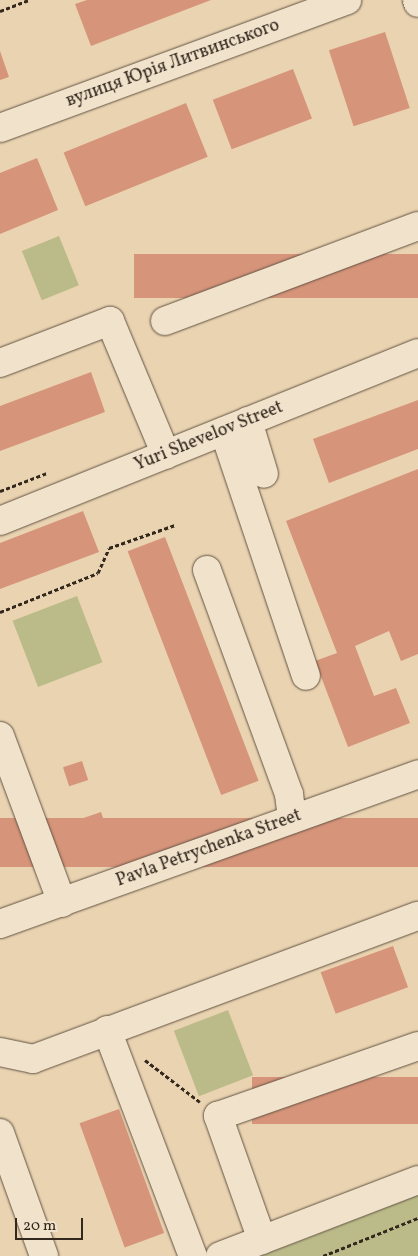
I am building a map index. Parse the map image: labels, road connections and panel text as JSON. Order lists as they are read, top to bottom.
{
  "streets": {
    "street": ["вулиця Юрія Литвинського", "Yuri Shevelov Street", "Pavla Petrychenka Street"]
  },
  "scale_bar": "20 m"
}
